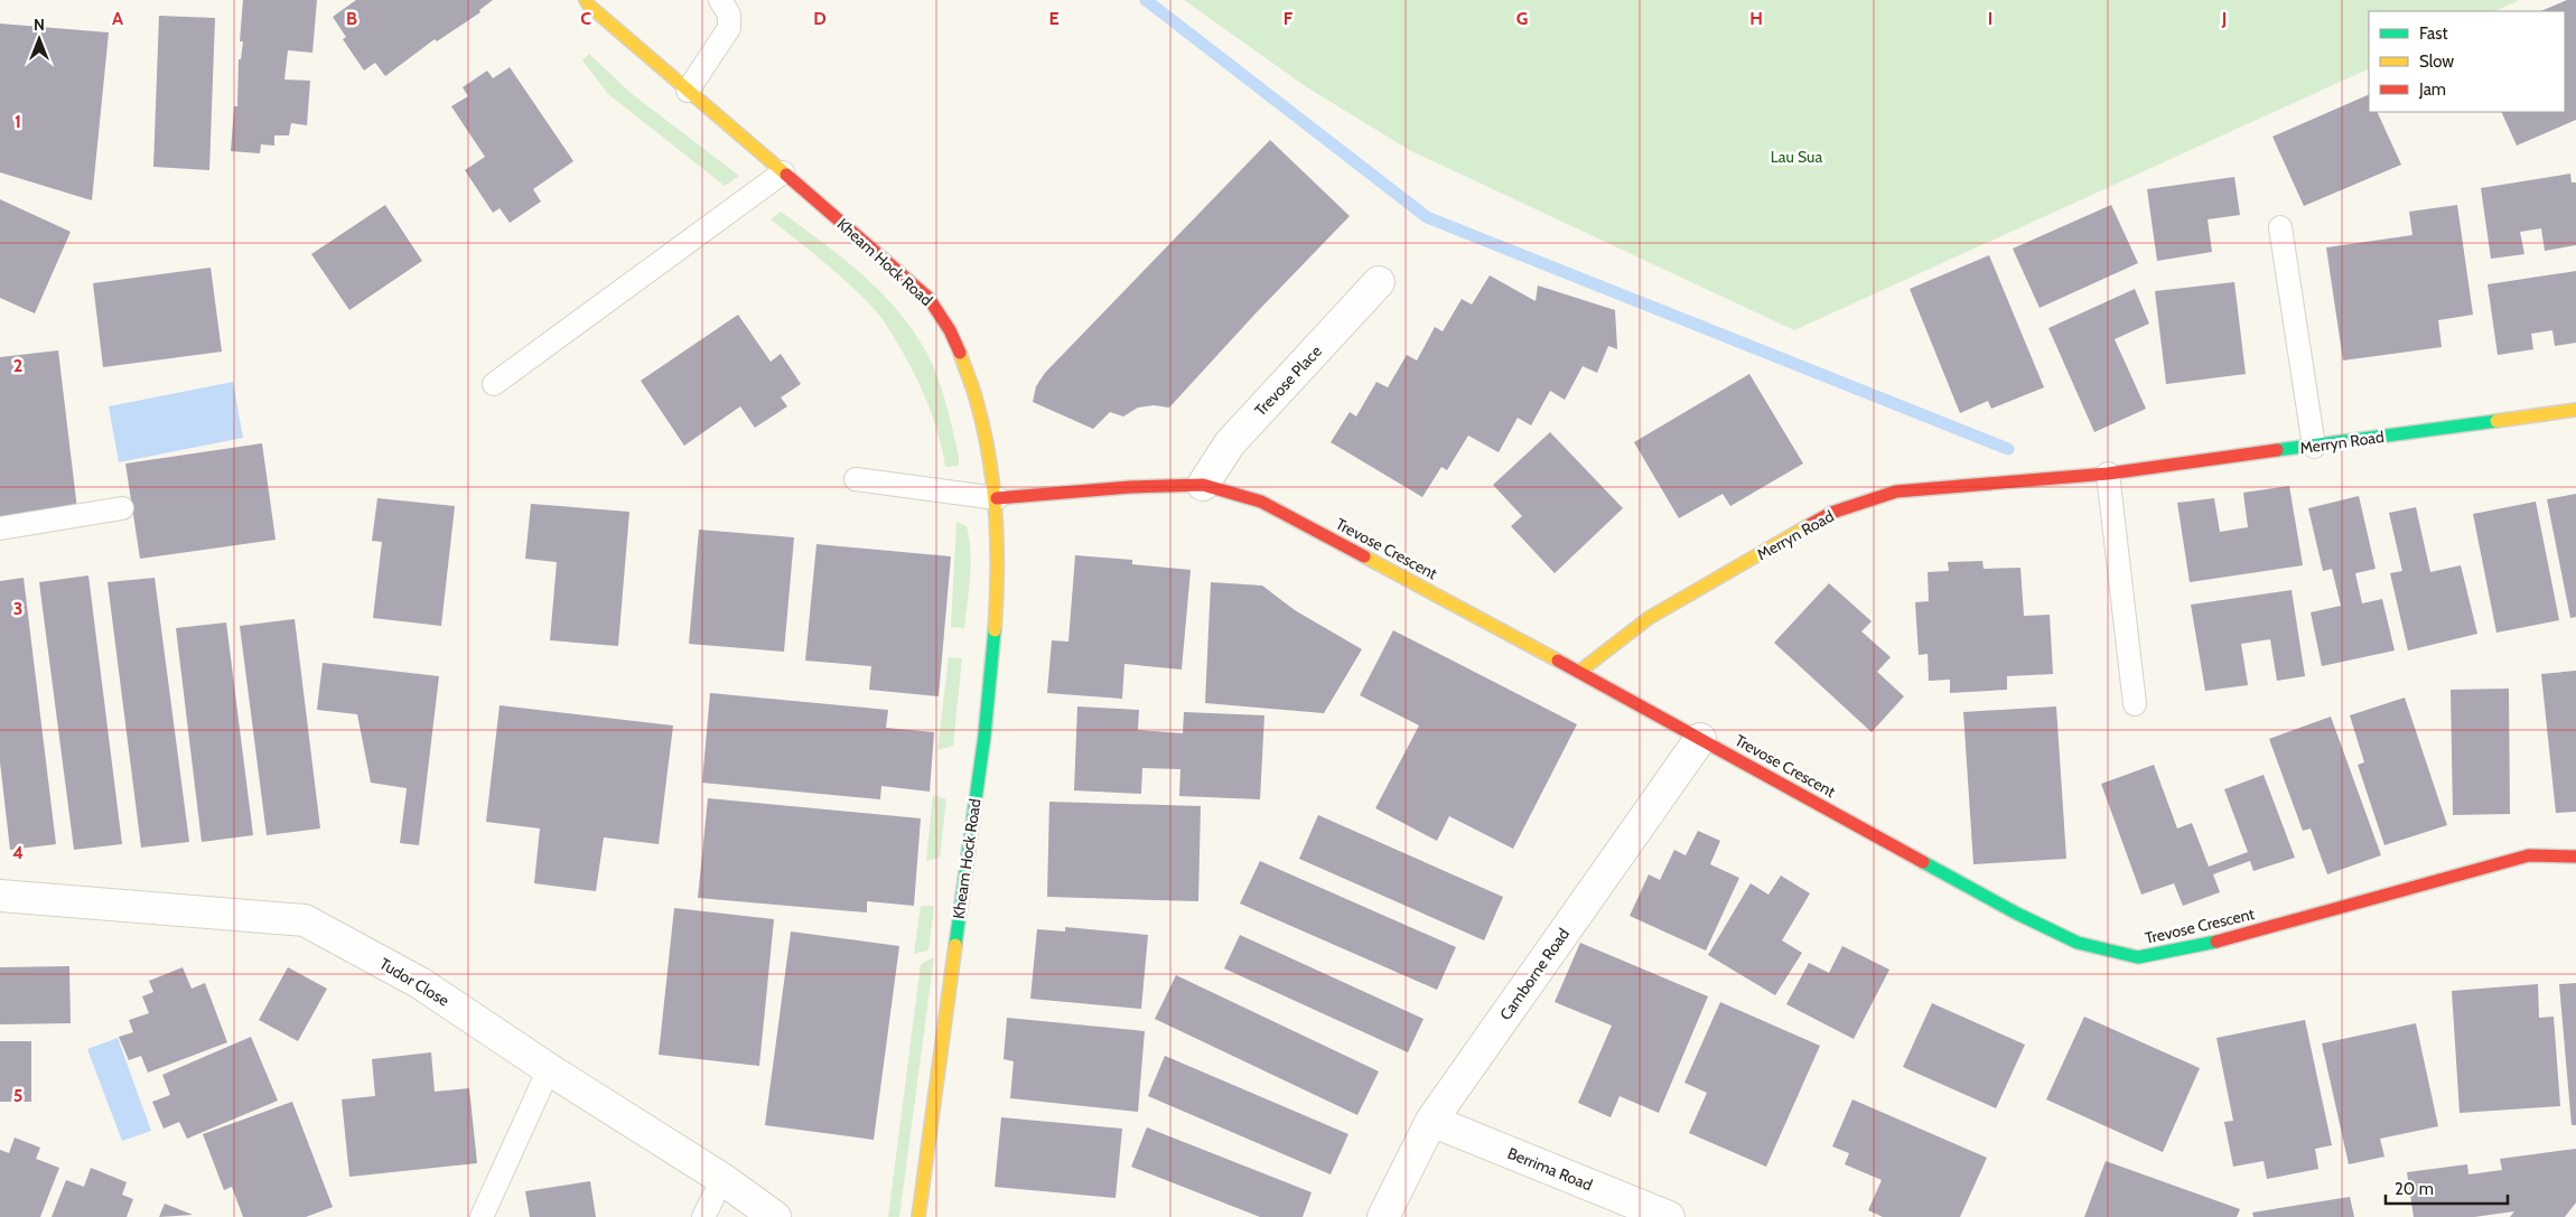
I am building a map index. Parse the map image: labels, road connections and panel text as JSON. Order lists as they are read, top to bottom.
{
  "streets": {
    "street": [
      "Kheam Hock Road",
      "Trevose Place",
      "Merryn Road",
      "Trevose Crescent",
      "Camborne Road",
      "Tudor Close",
      "Berrima Road"
    ]
  },
  "crossings": [
    ["Kheam Hock Road", "Trevose Crescent"],
    ["Trevose Place", "Trevose Crescent"],
    ["Merryn Road", "Trevose Crescent"],
    ["Trevose Crescent", "Camborne Road"],
    ["Camborne Road", "Berrima Road"]
  ],
  "parks": ["Lau Sua"],
  "legend": ["Fast", "Slow", "Jam"],
  "scale_bar": "20 m",
  "north": "top",
  "grid": {
    "columns": [
      "A",
      "B",
      "C",
      "D",
      "E",
      "F",
      "G",
      "H",
      "I",
      "J"
    ],
    "rows": [
      "1",
      "2",
      "3",
      "4",
      "5"
    ]
  }
}
